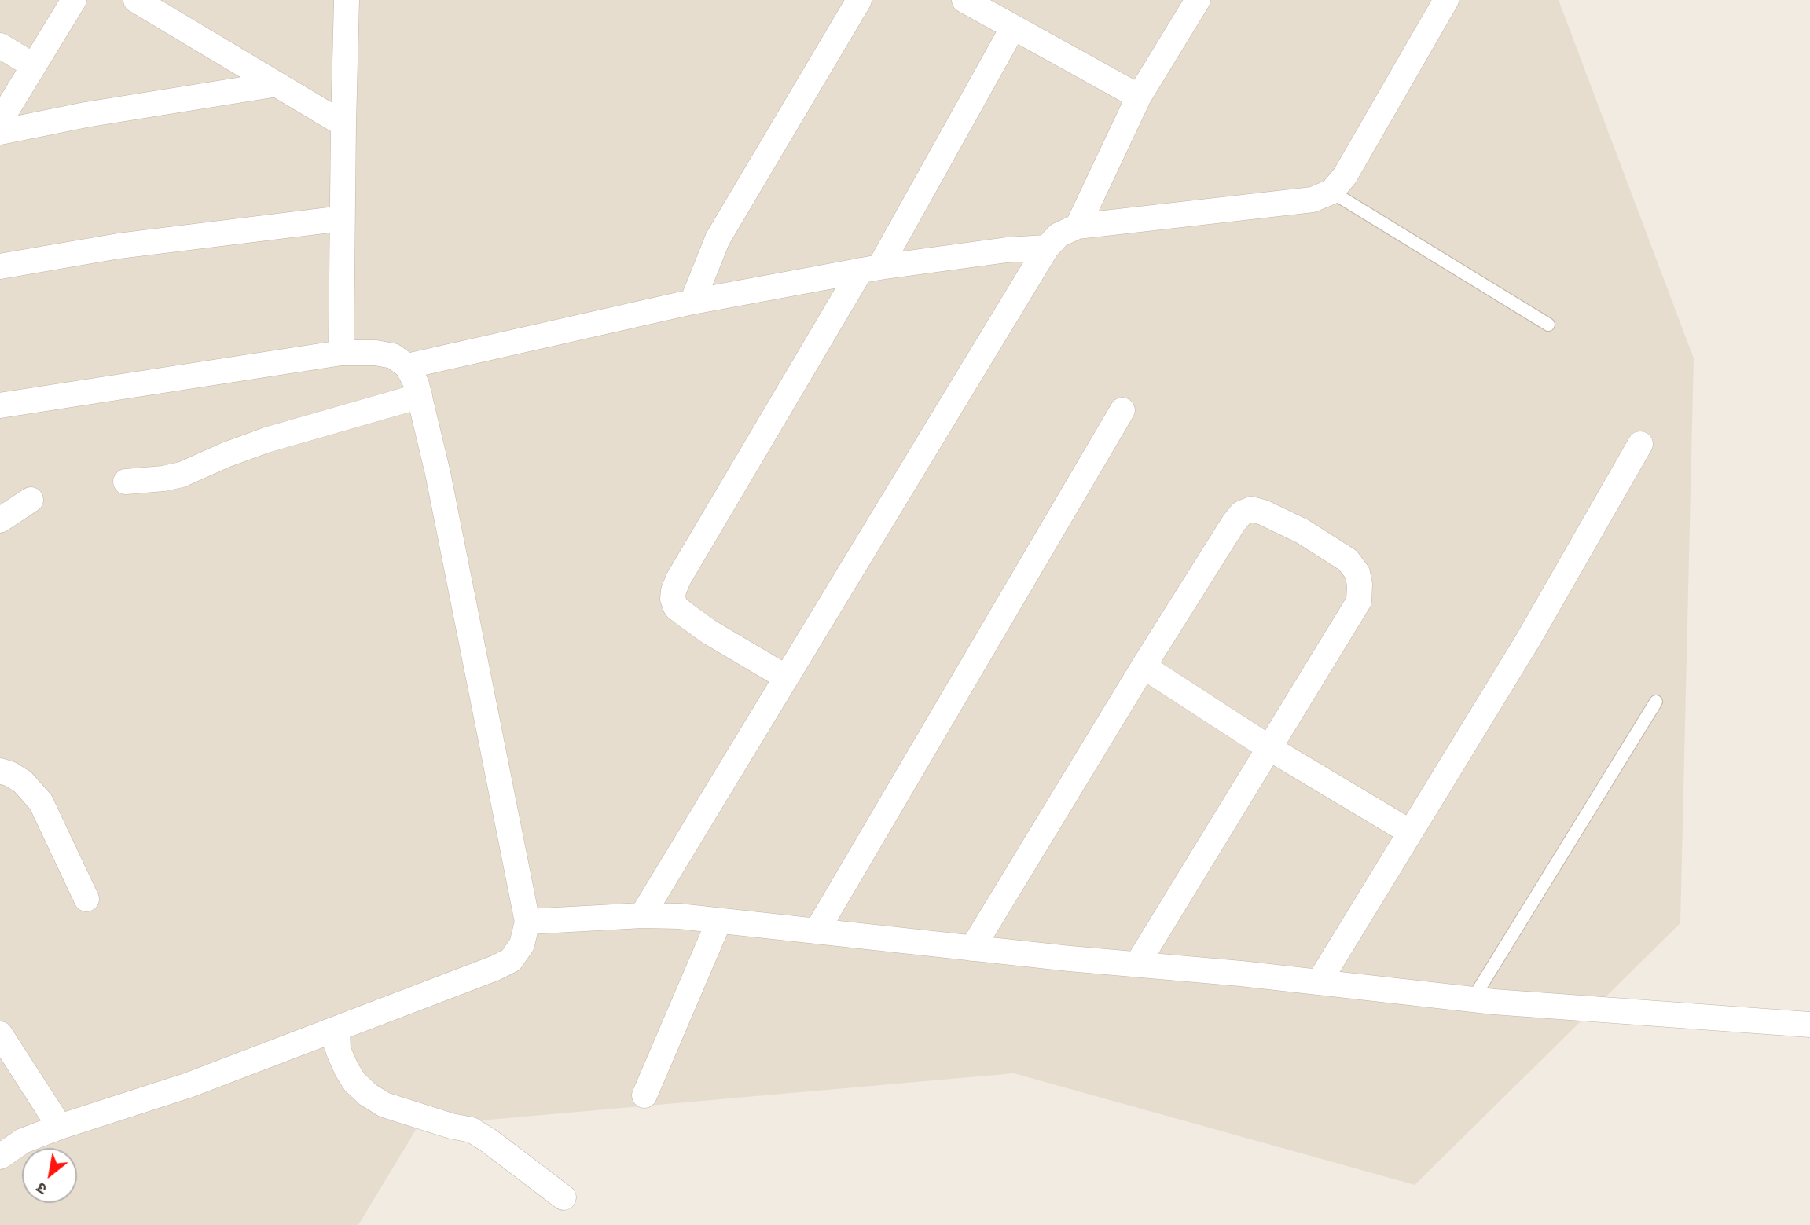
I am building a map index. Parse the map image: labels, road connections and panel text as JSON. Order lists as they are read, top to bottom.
{
  "north": "bottom left"
}
